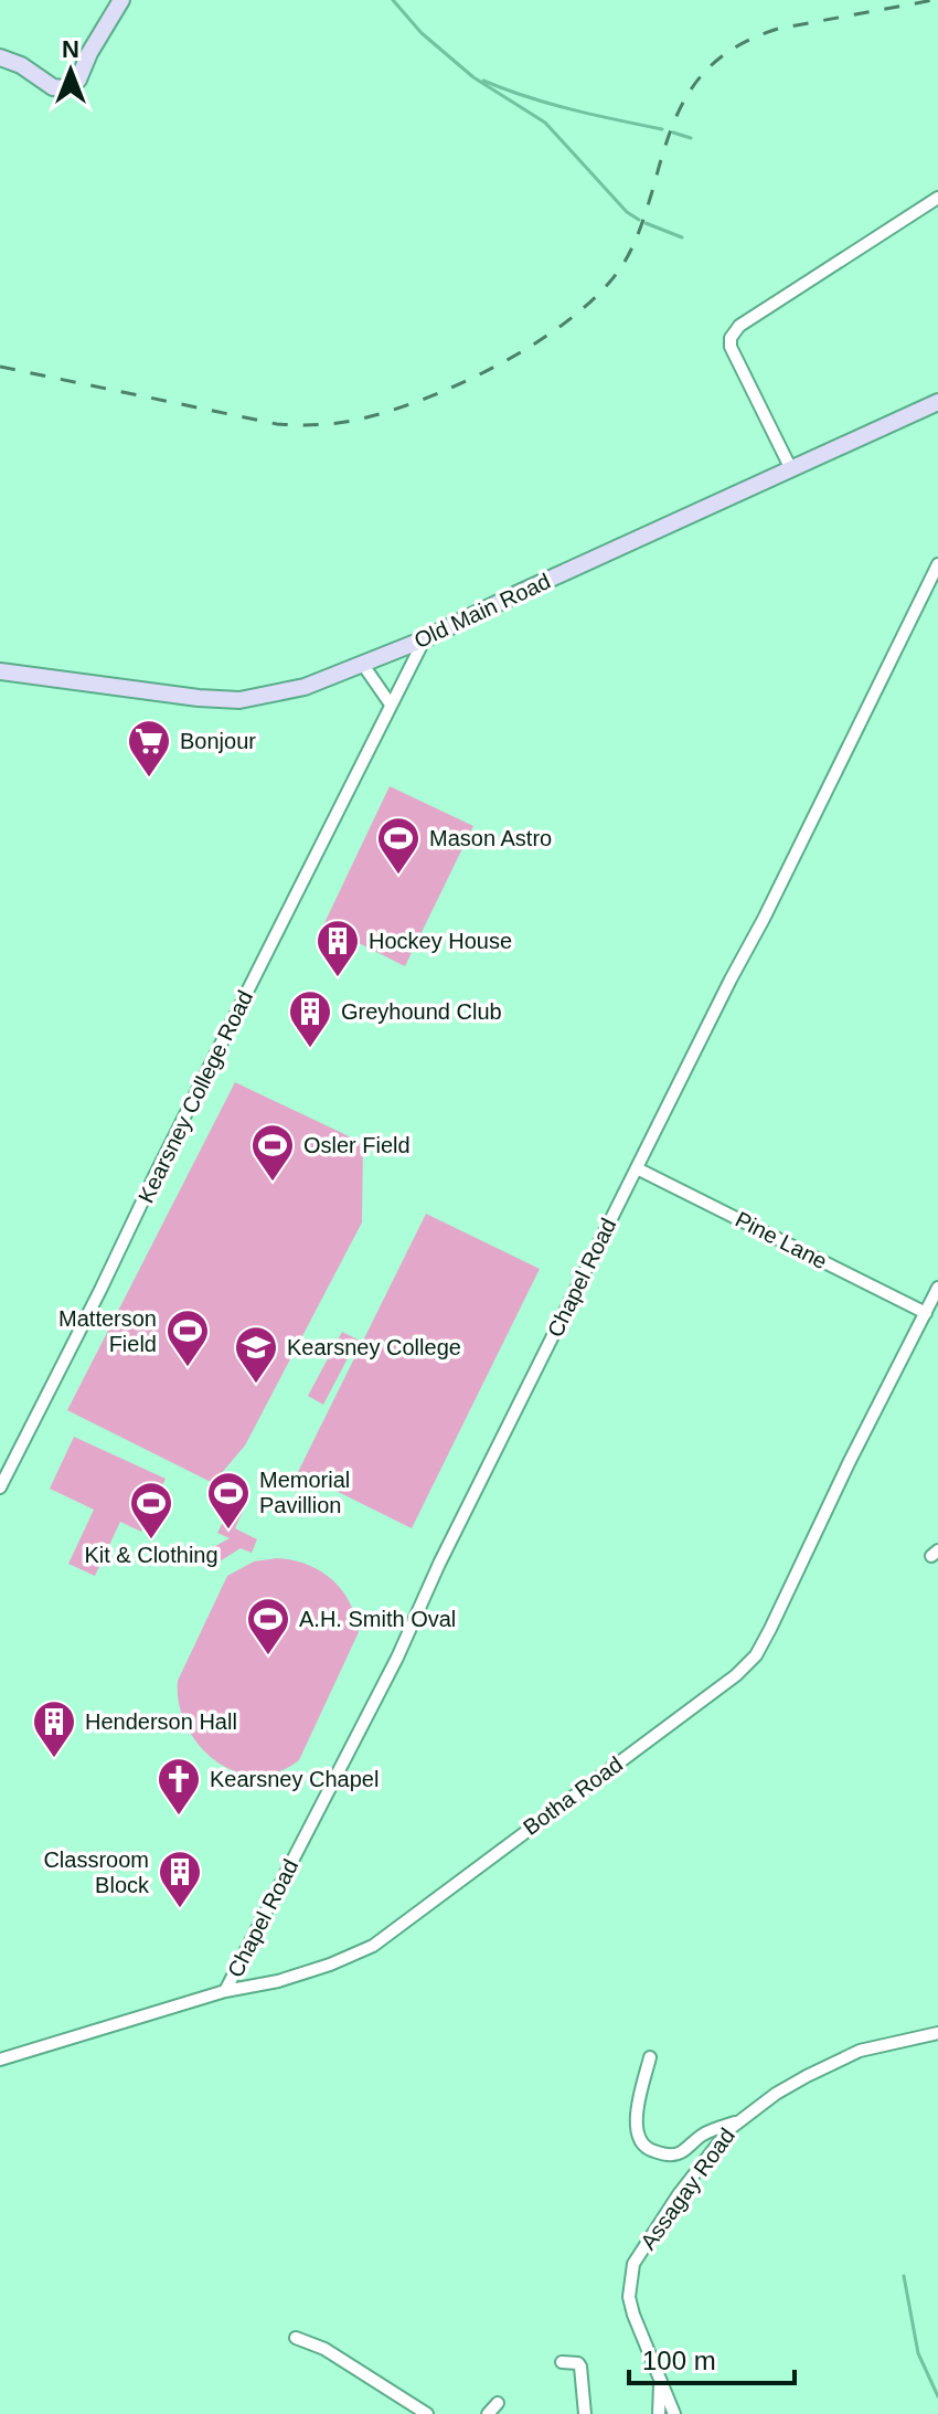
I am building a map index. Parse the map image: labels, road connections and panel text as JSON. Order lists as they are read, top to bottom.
{
  "streets": {
    "main road": ["Old Main Road"],
    "street": [
      "Kearsney College Road",
      "Pine Lane",
      "Chapel Road",
      "Botha Road",
      "Assagay Road"
    ]
  },
  "crossings": [
    ["Old Main Road", "Kearsney College Road"],
    ["Pine Lane", "Chapel Road"],
    ["Pine Lane", "Botha Road"],
    ["Chapel Road", "Botha Road"]
  ],
  "places": {
    "supermarket": ["Bonjour"],
    "sports": [
      "Mason Astro",
      "Osler Field",
      "Matterson Field",
      "Memorial Pavillion",
      "Kit & Clothing",
      "A.H. Smith Oval"
    ],
    "building": [
      "Hockey House",
      "Greyhound Club",
      "Henderson Hall",
      "Classroom Block"
    ],
    "school or university": ["Kearsney College"],
    "church": ["Kearsney Chapel"]
  },
  "scale_bar": "100 m",
  "north": "top"
}
